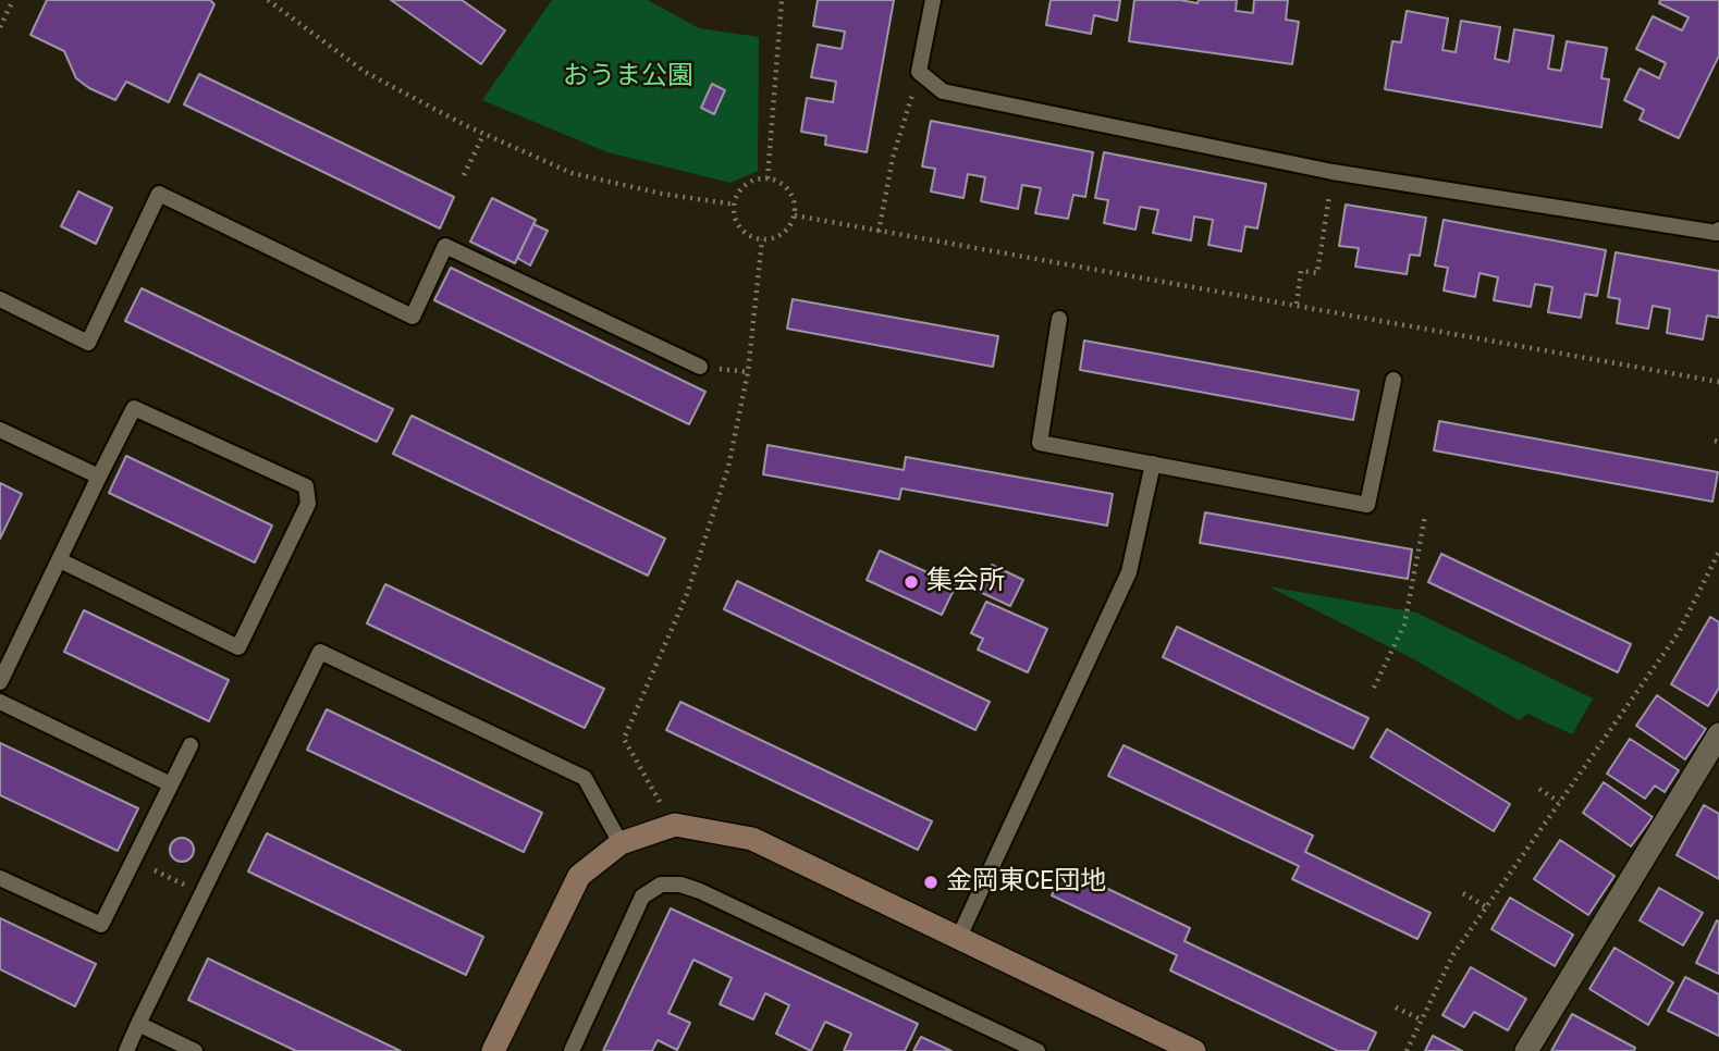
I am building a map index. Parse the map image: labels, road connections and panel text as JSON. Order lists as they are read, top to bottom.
{
  "parks": ["おうま公園"],
  "places": ["集会所", "金岡東CE団地"]
}
